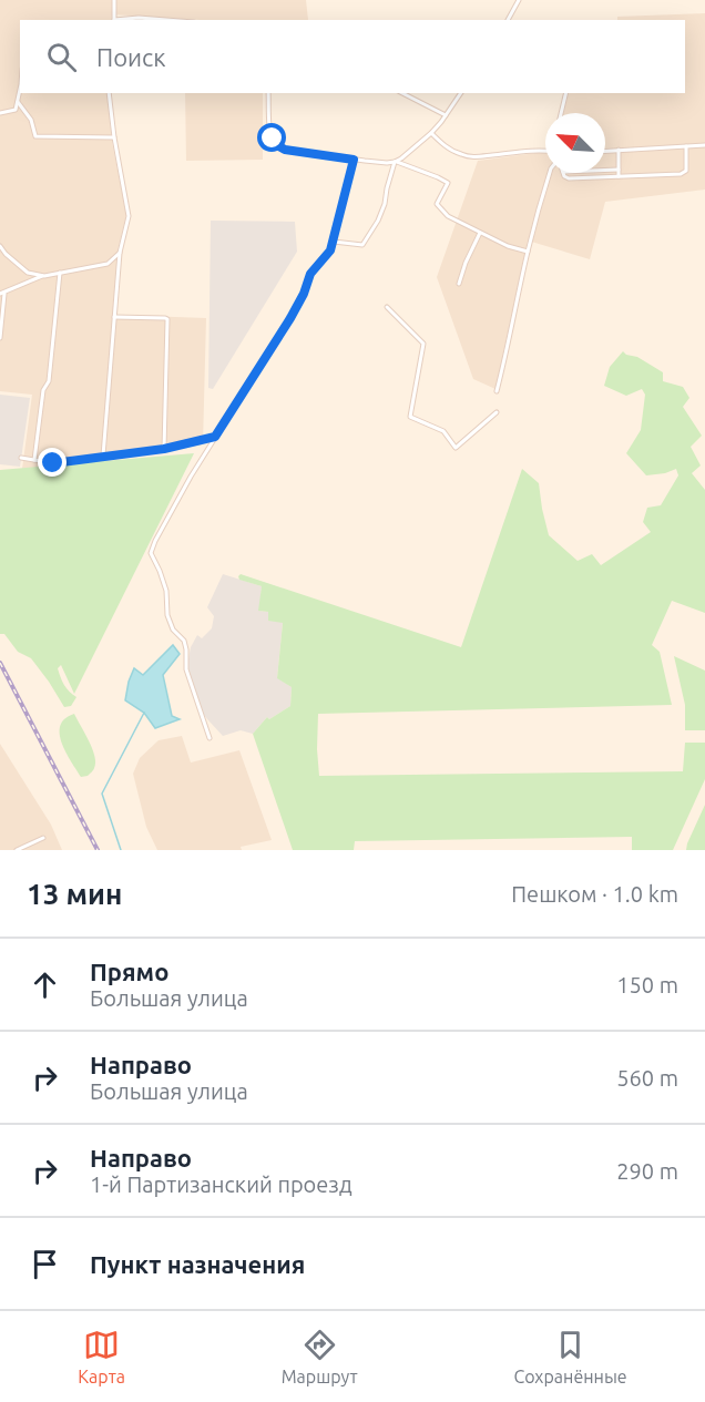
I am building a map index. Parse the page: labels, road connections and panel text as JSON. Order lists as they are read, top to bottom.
{
  "north": "top left",
  "page": {
    "search": "Поиск",
    "heading": ["13 мин", "Пешком · 1.0 km"],
    "list": [
      ["Прямо", "Большая улица", "150 m"],
      ["Направо", "Большая улица", "560 m"],
      ["Направо", "1-й Партизанский проезд", "290 m"],
      "Пункт назначения"
    ],
    "nav": ["Карта", "Маршрут", "Сохранённые"]
  }
}
